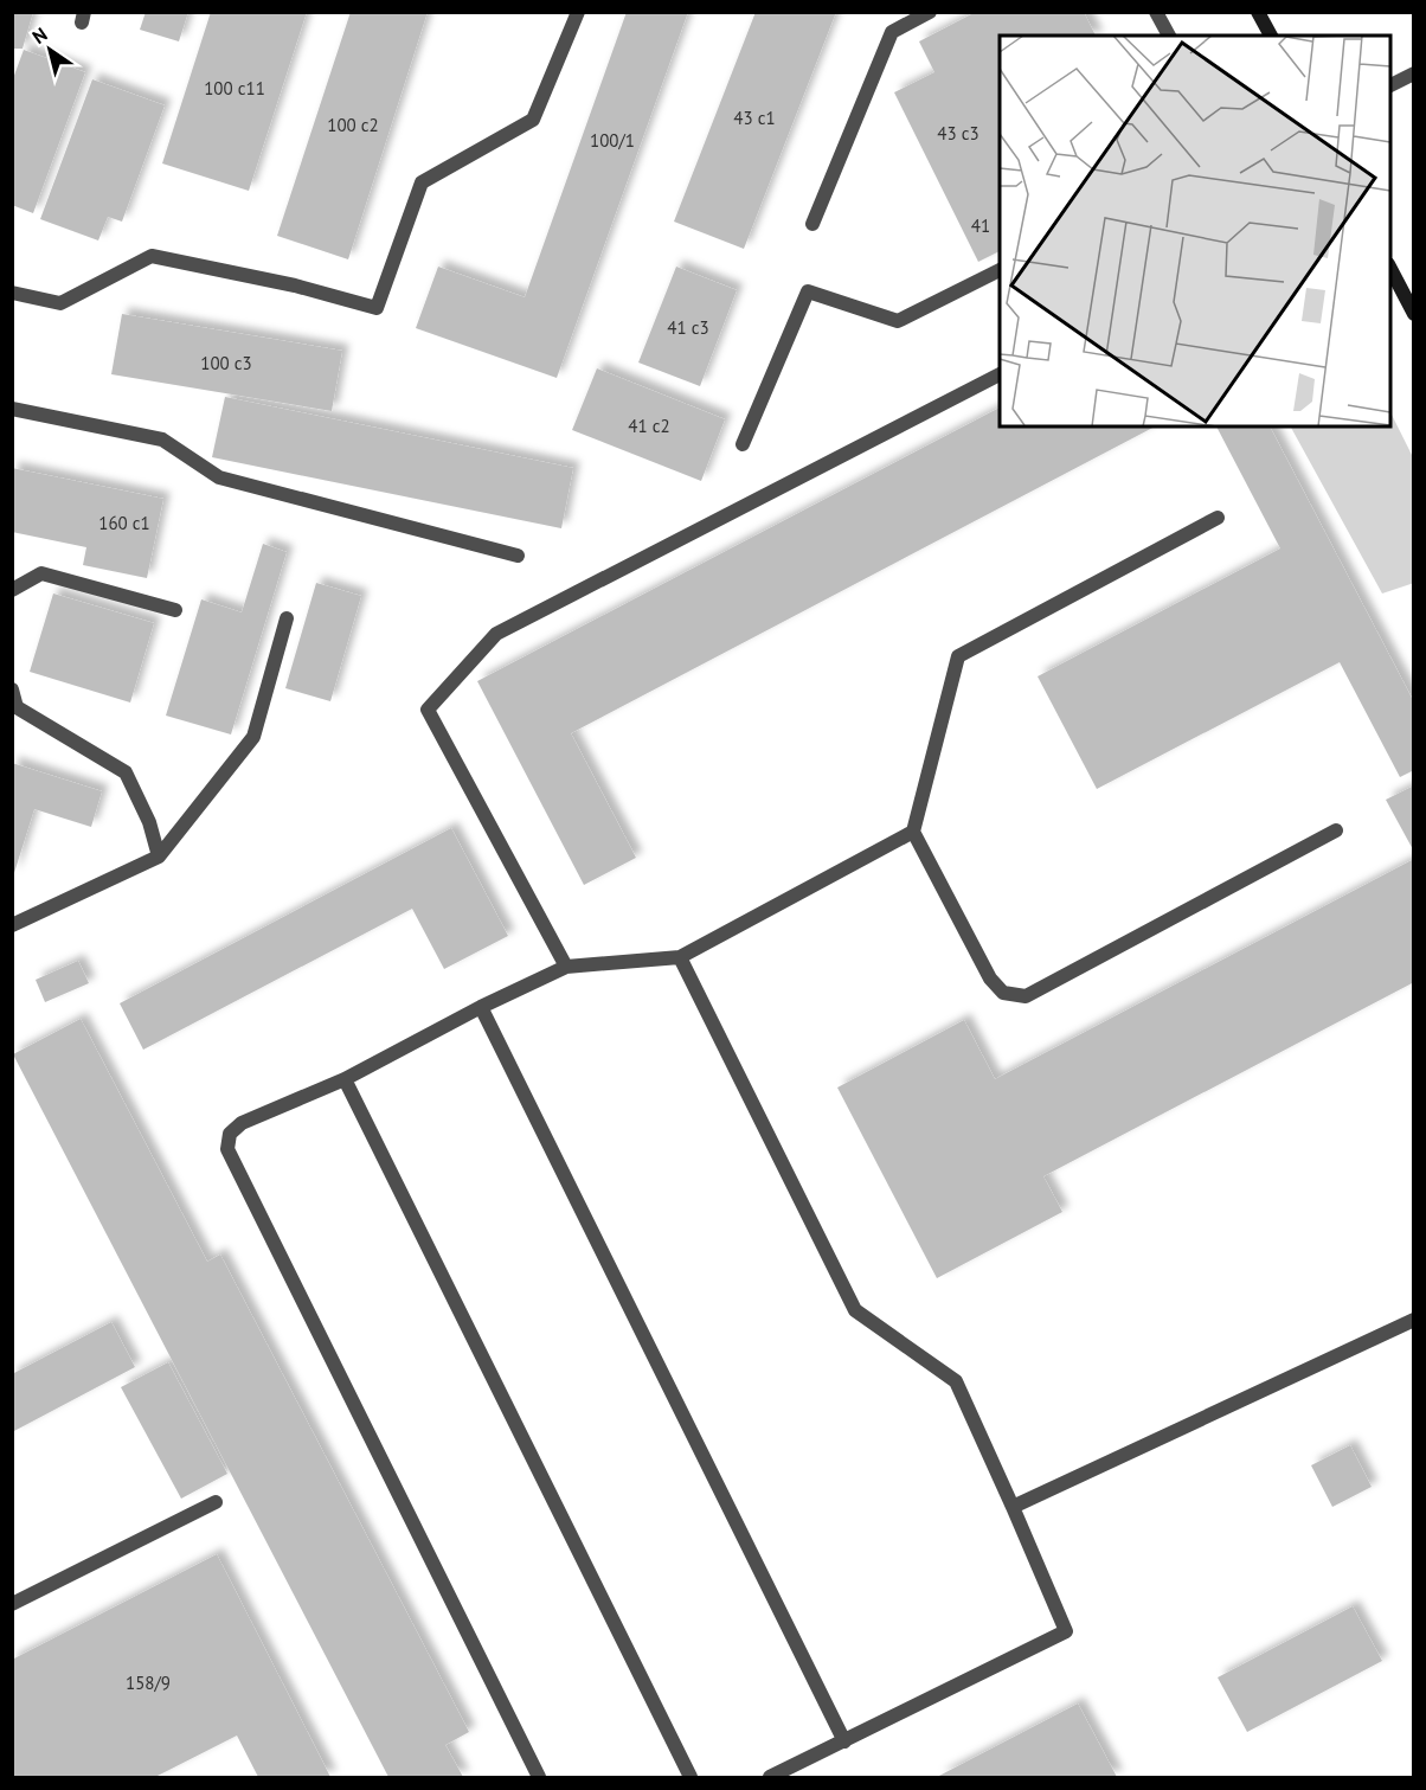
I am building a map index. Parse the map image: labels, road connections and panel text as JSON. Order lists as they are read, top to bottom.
{
  "house_numbers": [
    "100 с11",
    "43 с1",
    "100 с2",
    "43 с3",
    "100/1",
    "41",
    "41 с3",
    "100 с3",
    "41 с2",
    "160 с1",
    "158/9"
  ],
  "north": "top left"
}
